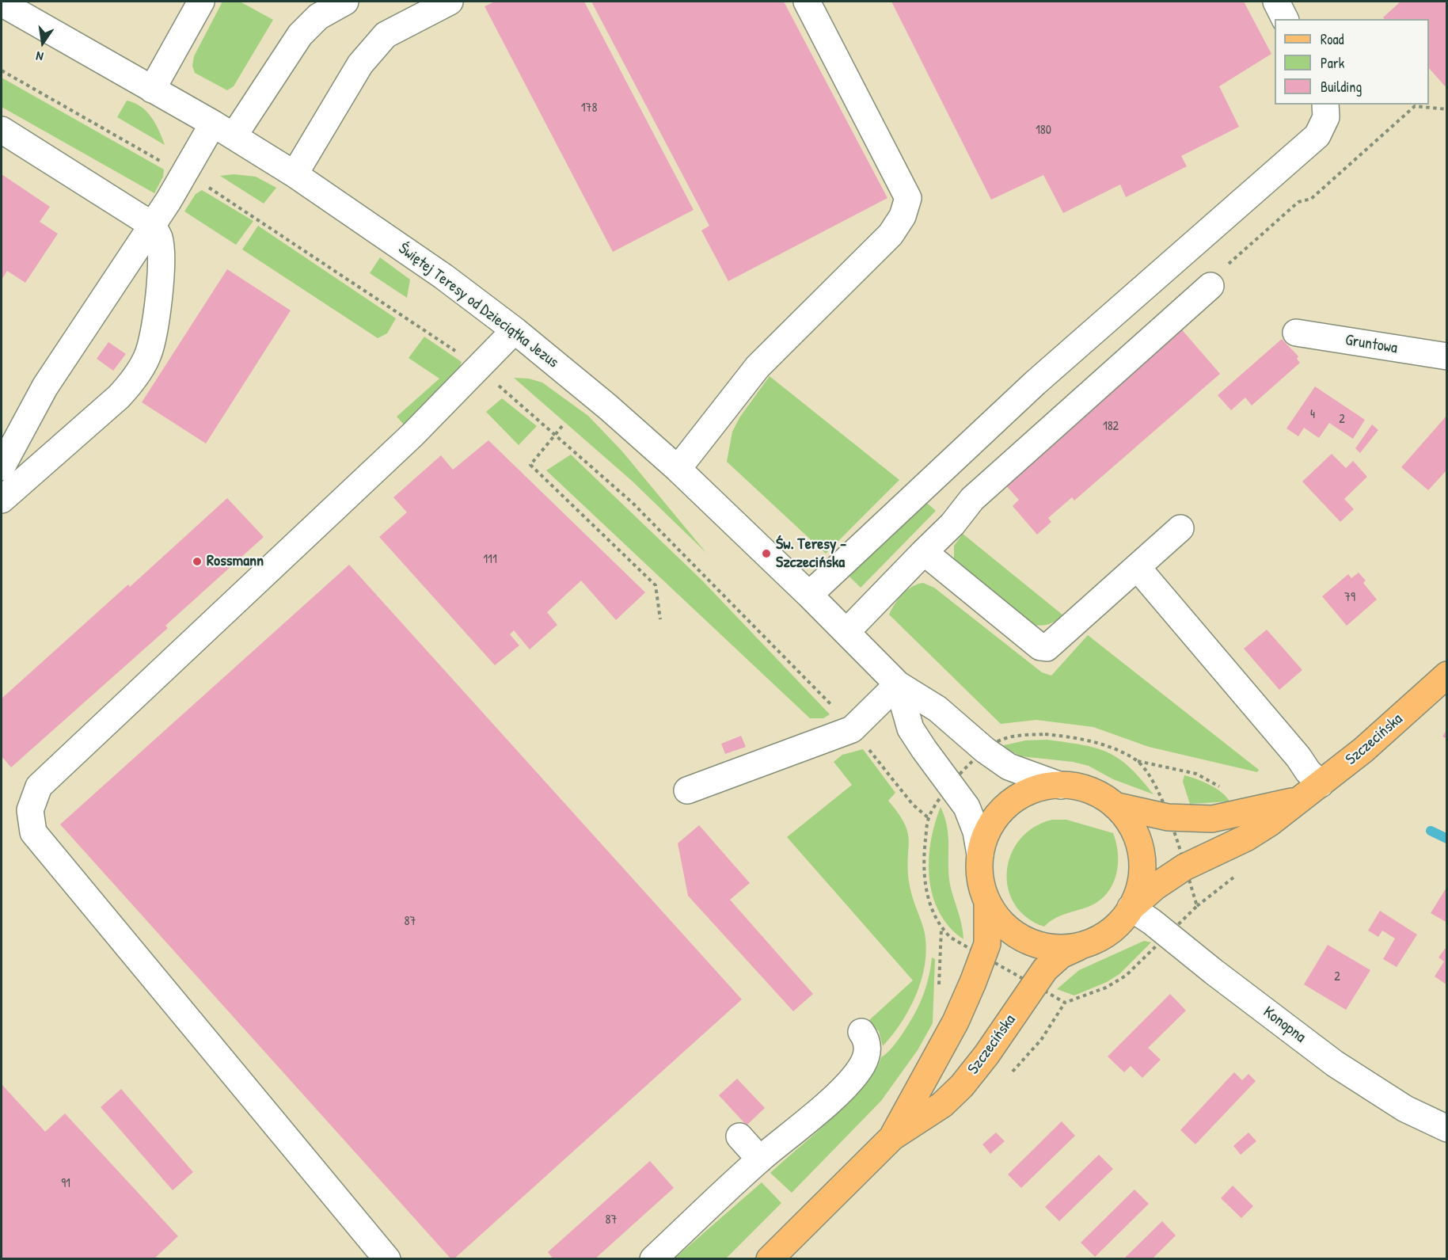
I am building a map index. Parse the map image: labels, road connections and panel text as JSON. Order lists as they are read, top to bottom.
{
  "streets": {
    "main road": ["Szczecińska"],
    "street": ["Świętej Teresy od Dzieciątka Jezus", "Gruntowa", "Konopna"]
  },
  "crossings": [
    ["Świętej Teresy od Dzieciątka Jezus", "Szczecińska"],
    ["Świętej Teresy od Dzieciątka Jezus", "Konopna"],
    ["Szczecińska", "Konopna"]
  ],
  "places": ["Św. Teresy - Szczecińska", "Rossmann"],
  "house_numbers": [
    "178",
    "180",
    "4",
    "2",
    "182",
    "111",
    "79",
    "87",
    "2",
    "91",
    "87"
  ],
  "legend": ["Road", "Park", "Building"],
  "north": "bottom"
}
